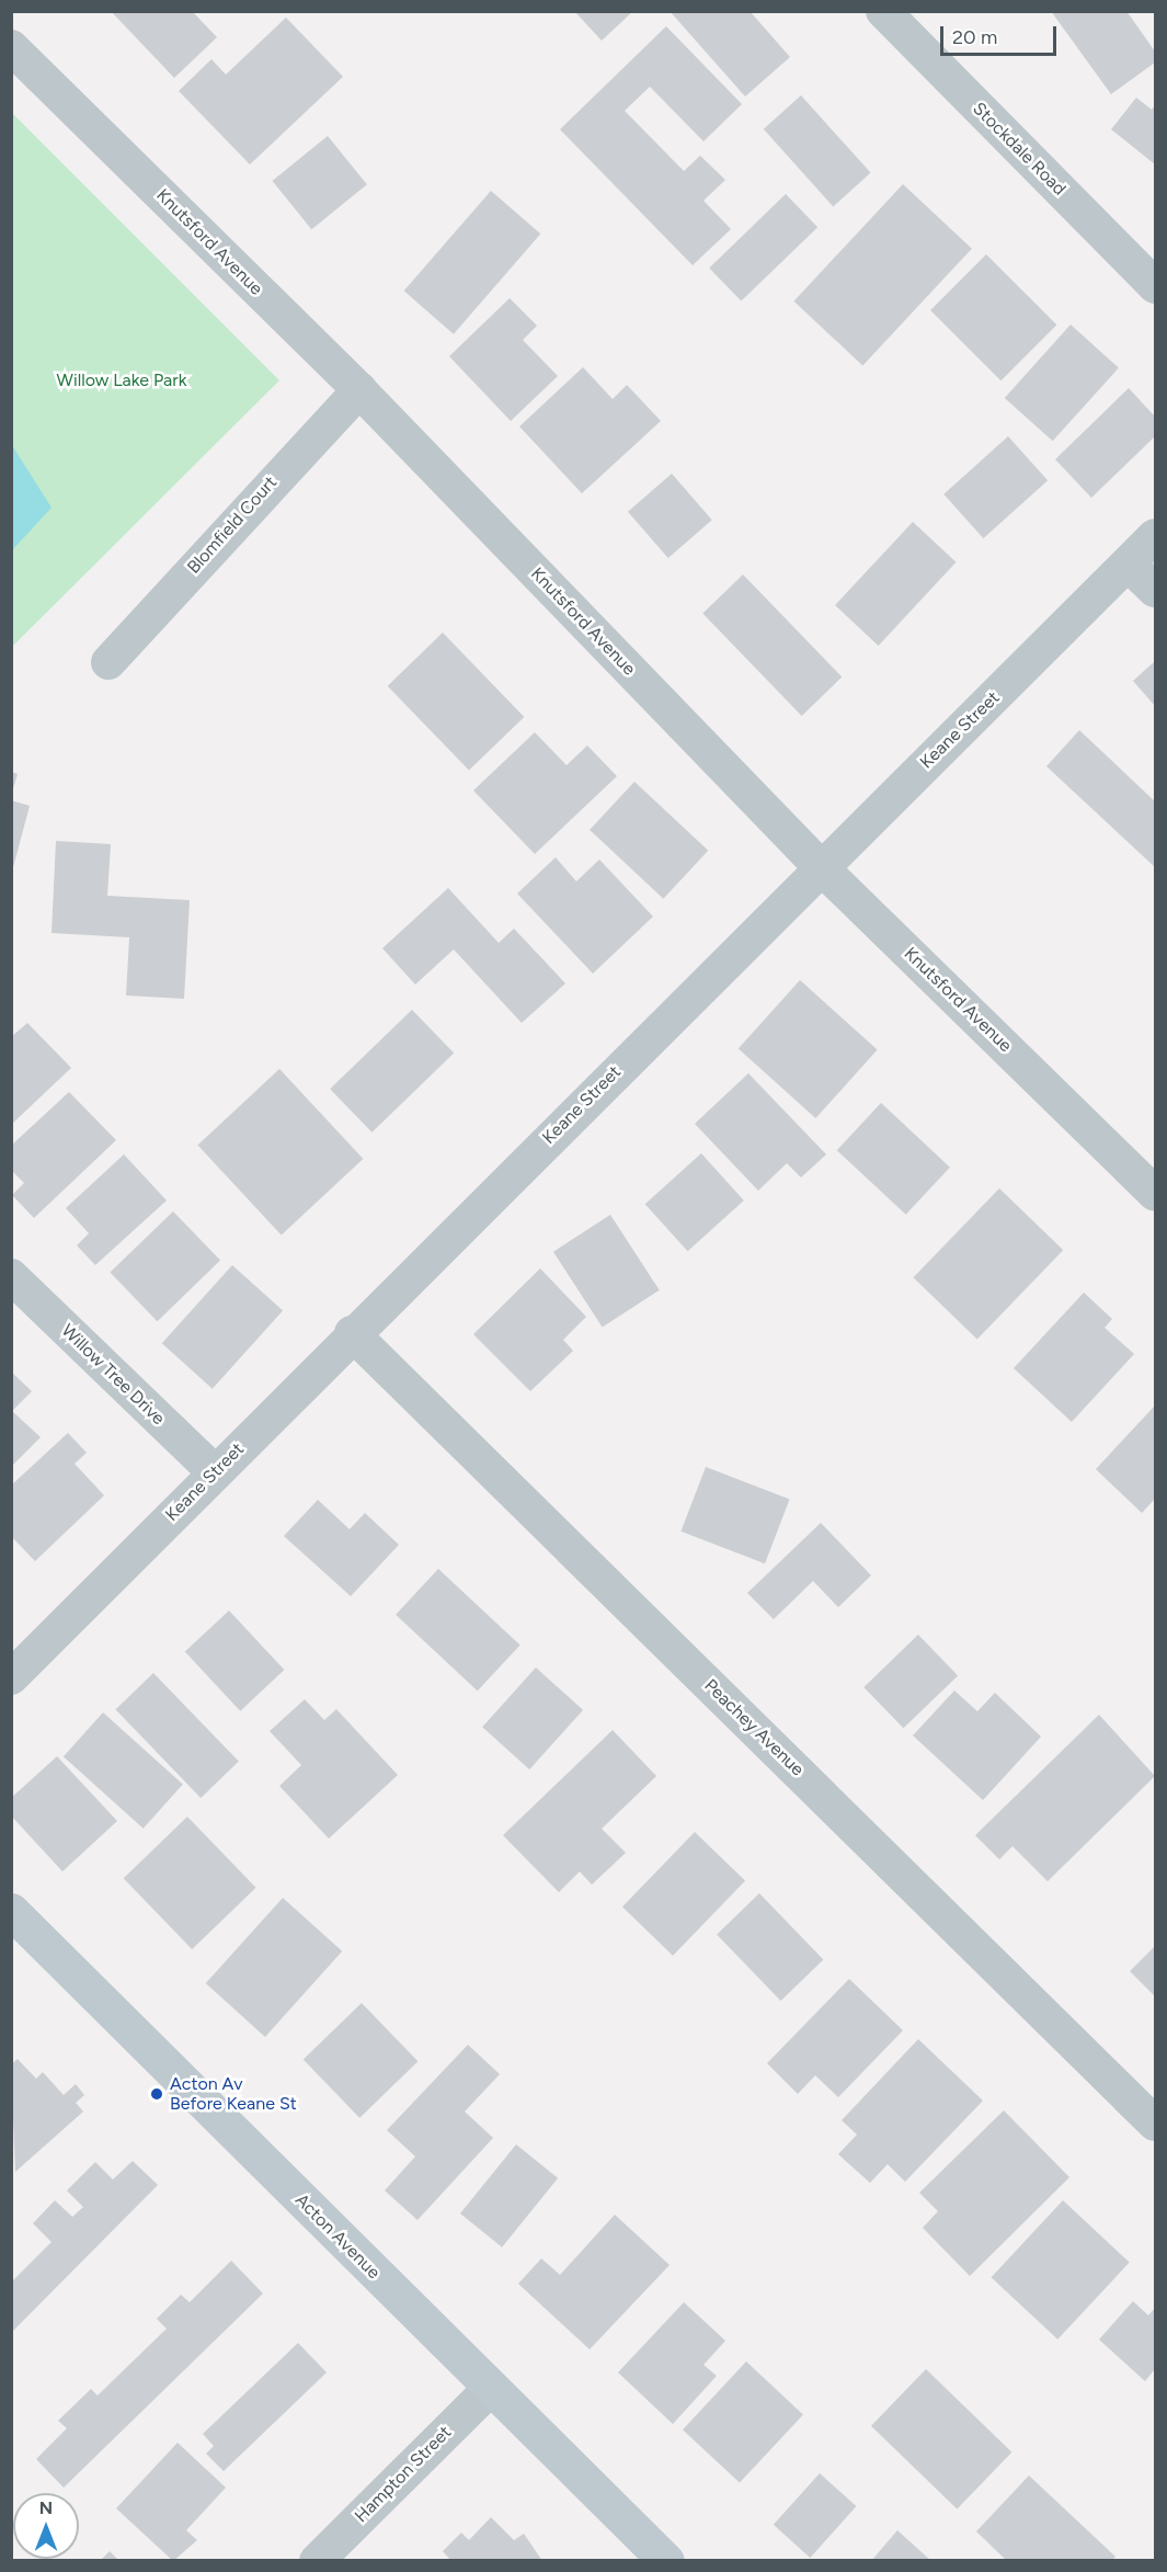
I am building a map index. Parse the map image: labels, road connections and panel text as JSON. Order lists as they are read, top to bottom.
{
  "streets": {
    "street": [
      "Stockdale Road",
      "Knutsford Avenue",
      "Blomfield Court",
      "Keane Street",
      "Willow Tree Drive",
      "Peachey Avenue",
      "Acton Avenue",
      "Hampton Street"
    ]
  },
  "crossings": [
    ["Knutsford Avenue", "Blomfield Court"],
    ["Knutsford Avenue", "Keane Street"],
    ["Keane Street", "Willow Tree Drive"],
    ["Keane Street", "Peachey Avenue"],
    ["Acton Avenue", "Hampton Street"]
  ],
  "parks": ["Willow Lake Park"],
  "places": ["Acton Av Before Keane St"],
  "scale_bar": "20 m",
  "north": "top"
}
